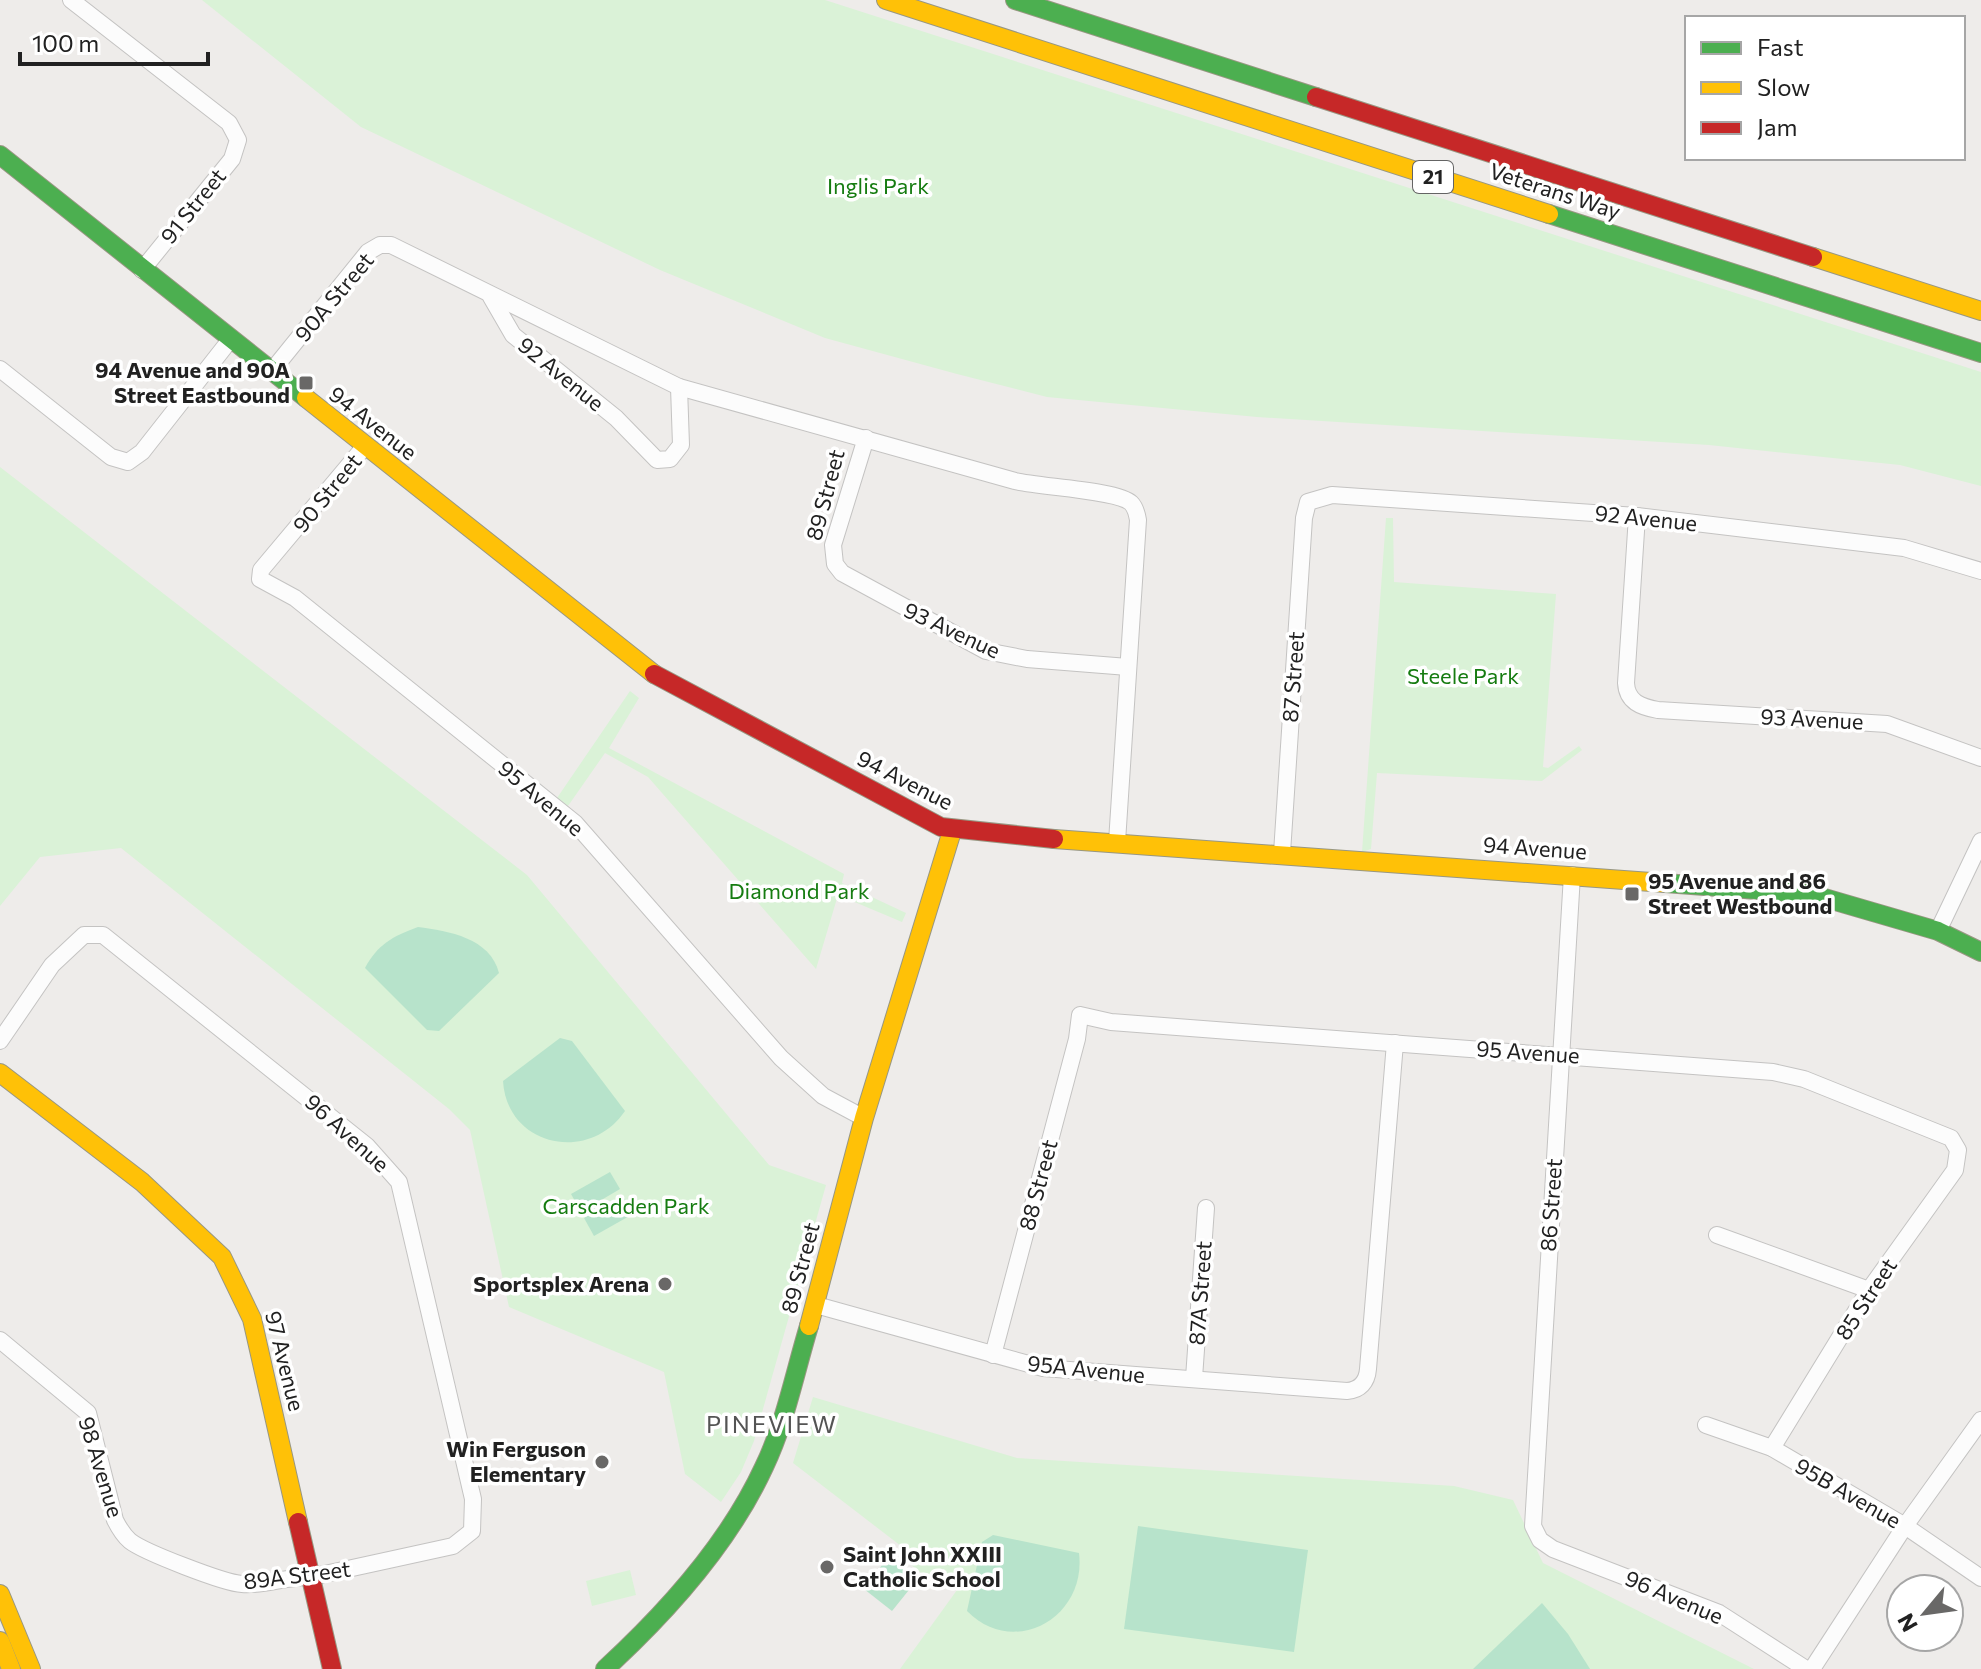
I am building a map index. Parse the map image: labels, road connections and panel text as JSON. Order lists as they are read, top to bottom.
{
  "streets": {
    "street": [
      "21",
      "Veterans Way",
      "91 Street",
      "90A Street",
      "92 Avenue",
      "94 Avenue",
      "90 Street",
      "89 Street",
      "93 Avenue",
      "87 Street",
      "95 Avenue",
      "96 Avenue",
      "88 Street",
      "86 Street",
      "87A Street",
      "85 Street",
      "97 Avenue",
      "95A Avenue",
      "98 Avenue",
      "95B Avenue",
      "89A Street"
    ]
  },
  "crossings": [
    ["91 Street", "94 Avenue"],
    ["90A Street", "92 Avenue"],
    ["90A Street", "94 Avenue"],
    ["92 Avenue", "89 Street"],
    ["92 Avenue", "93 Avenue"],
    ["92 Avenue", "87 Street"],
    ["94 Avenue", "90 Street"],
    ["94 Avenue", "89 Street"],
    ["94 Avenue", "87 Street"],
    ["94 Avenue", "86 Street"],
    ["90 Street", "95 Avenue"],
    ["89 Street", "93 Avenue"],
    ["89 Street", "95 Avenue"],
    ["89 Street", "95A Avenue"],
    ["95 Avenue", "88 Street"],
    ["95 Avenue", "86 Street"],
    ["95 Avenue", "85 Street"],
    ["95 Avenue", "95A Avenue"],
    ["96 Avenue", "86 Street"],
    ["96 Avenue", "89A Street"],
    ["88 Street", "95A Avenue"],
    ["87A Street", "95A Avenue"],
    ["85 Street", "95B Avenue"],
    ["97 Avenue", "89A Street"],
    ["98 Avenue", "89A Street"]
  ],
  "districts": ["PINEVIEW"],
  "parks": [
    "Inglis Park",
    "Steele Park",
    "Diamond Park",
    "Carscadden Park"
  ],
  "places": {
    "transit": ["94 Avenue and 90A Street Eastbound", "95 Avenue and 86 Street Westbound"],
    "other": ["Sportsplex Arena", "Win Ferguson Elementary", "Saint John XXIII Catholic School"]
  },
  "legend": ["Fast", "Slow", "Jam"],
  "scale_bar": "100 m",
  "north": "bottom left"
}
